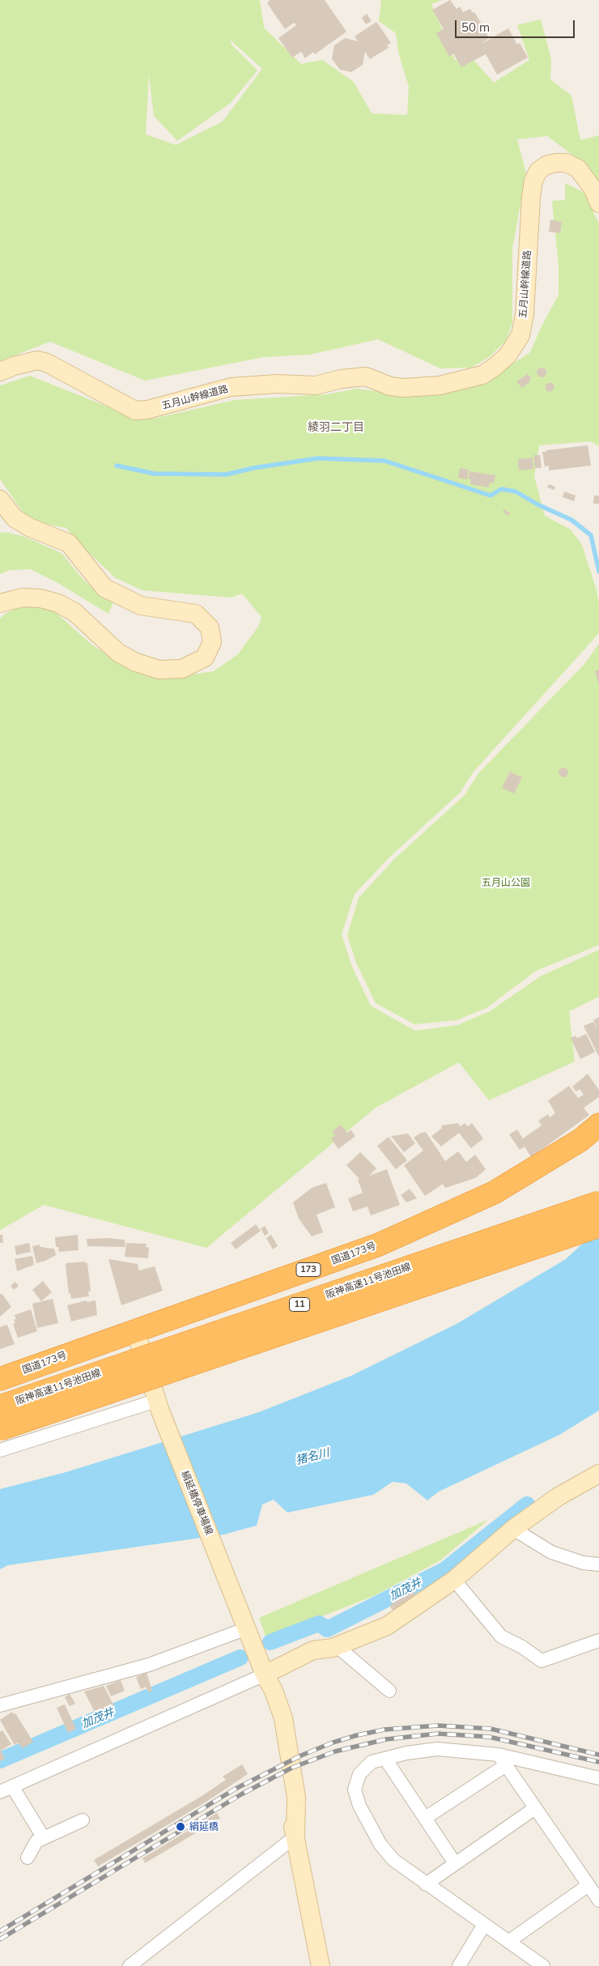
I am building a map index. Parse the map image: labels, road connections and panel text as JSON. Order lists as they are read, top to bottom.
{
  "streets": {
    "highway": [
      "国道173号",
      "173",
      "阪神高速11号池田線",
      "11"
    ],
    "street": ["五月山幹線道路", "絹延橋停車場線"]
  },
  "crossings": [
    ["国道173号", "絹延橋停車場線"]
  ],
  "districts": ["綾羽二丁目"],
  "water": ["猪名川", "加茂井"],
  "parks": ["五月山公園"],
  "places": ["絹延橋"],
  "scale_bar": "50 m"
}
